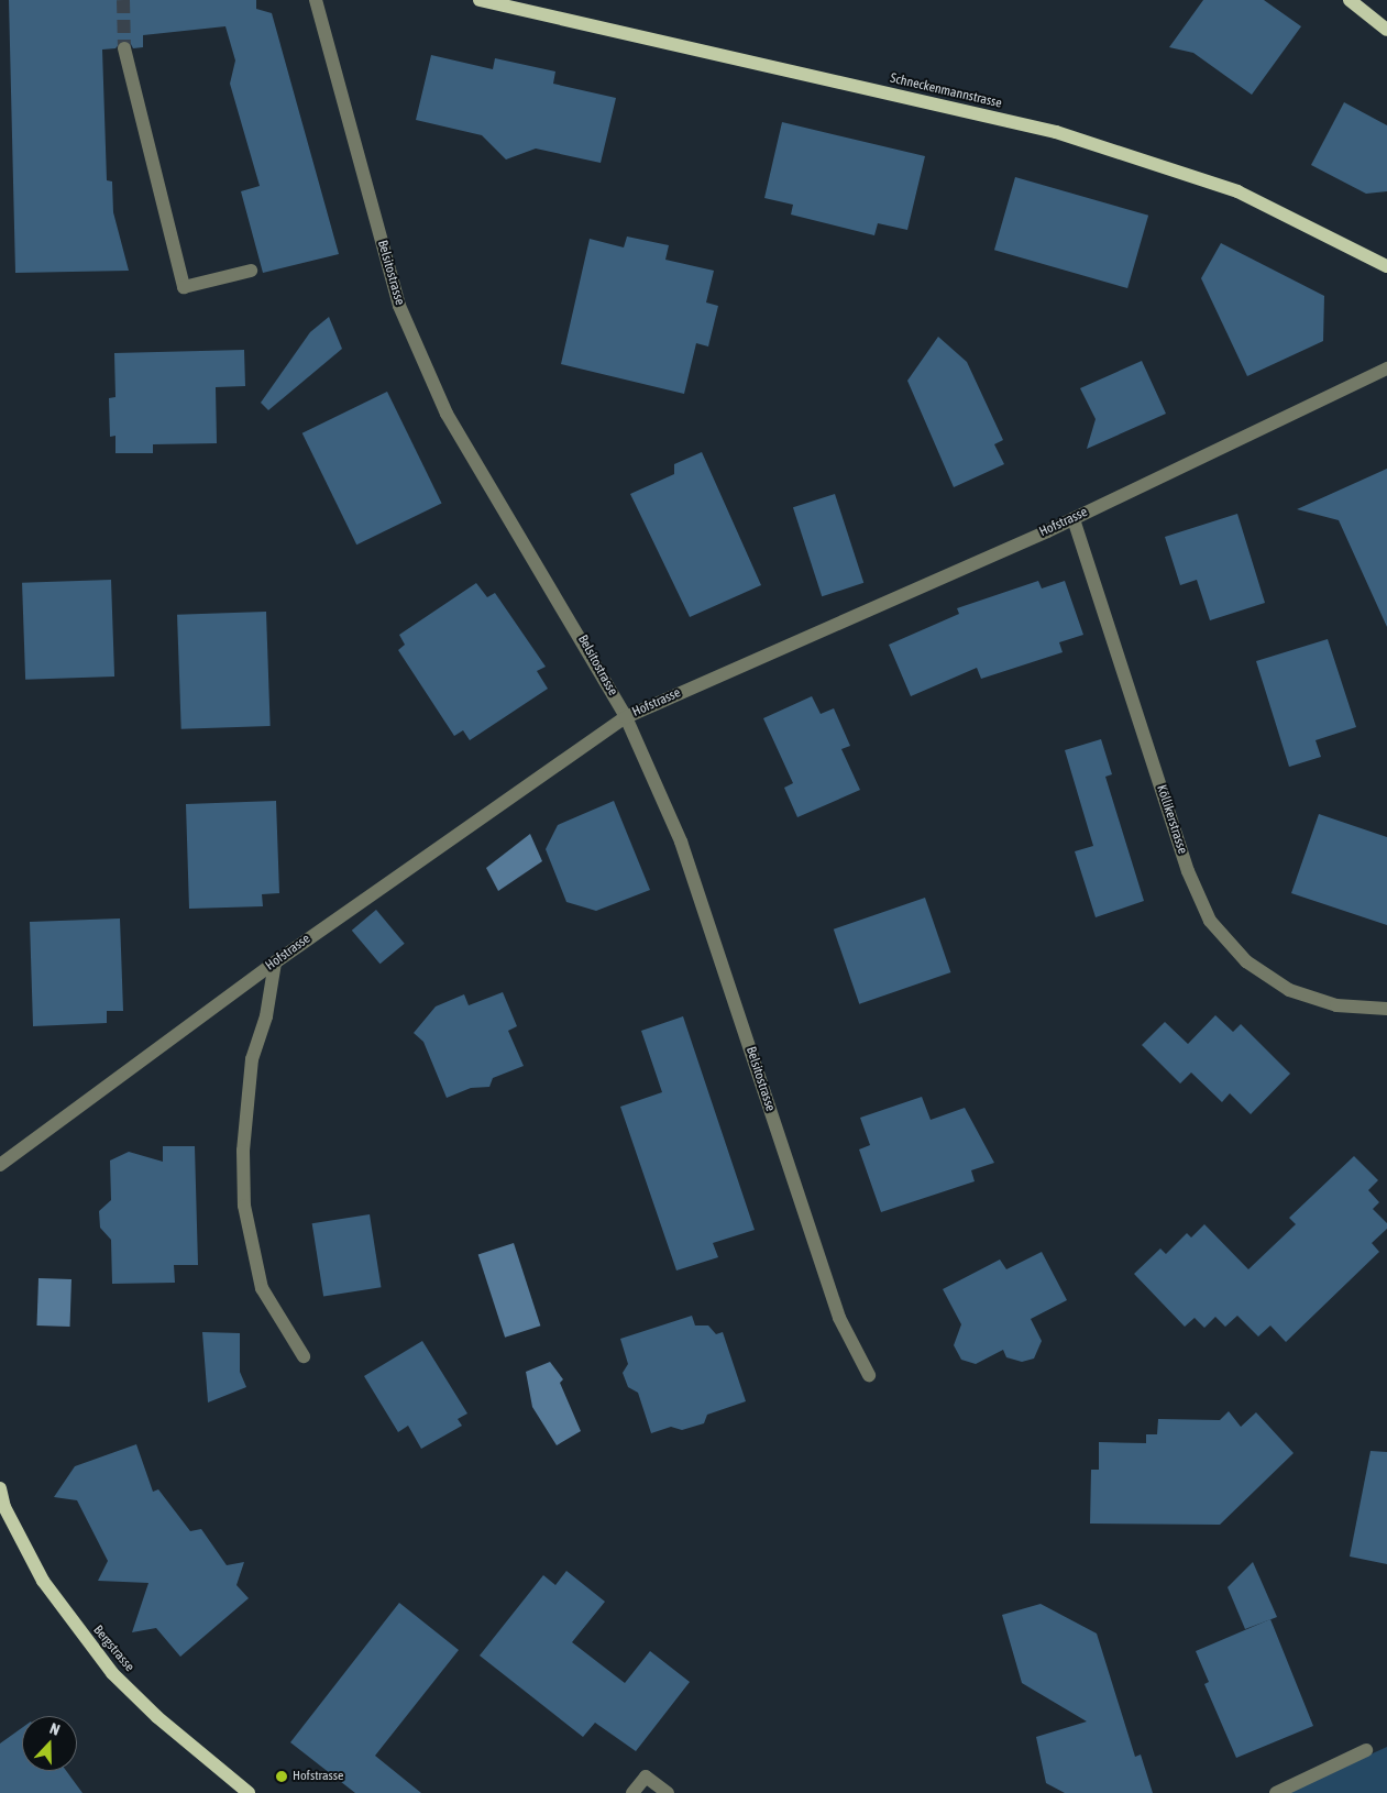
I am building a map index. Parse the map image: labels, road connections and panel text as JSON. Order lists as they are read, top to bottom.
{
  "streets": {
    "main road": ["Schneckenmannstrasse", "Bergstrasse"],
    "street": ["Belsitostrasse", "Hofstrasse", "Köllikerstrasse"]
  },
  "crossings": [
    ["Belsitostrasse", "Hofstrasse"],
    ["Hofstrasse", "Köllikerstrasse"]
  ],
  "places": ["Hofstrasse"],
  "north": "top"
}
